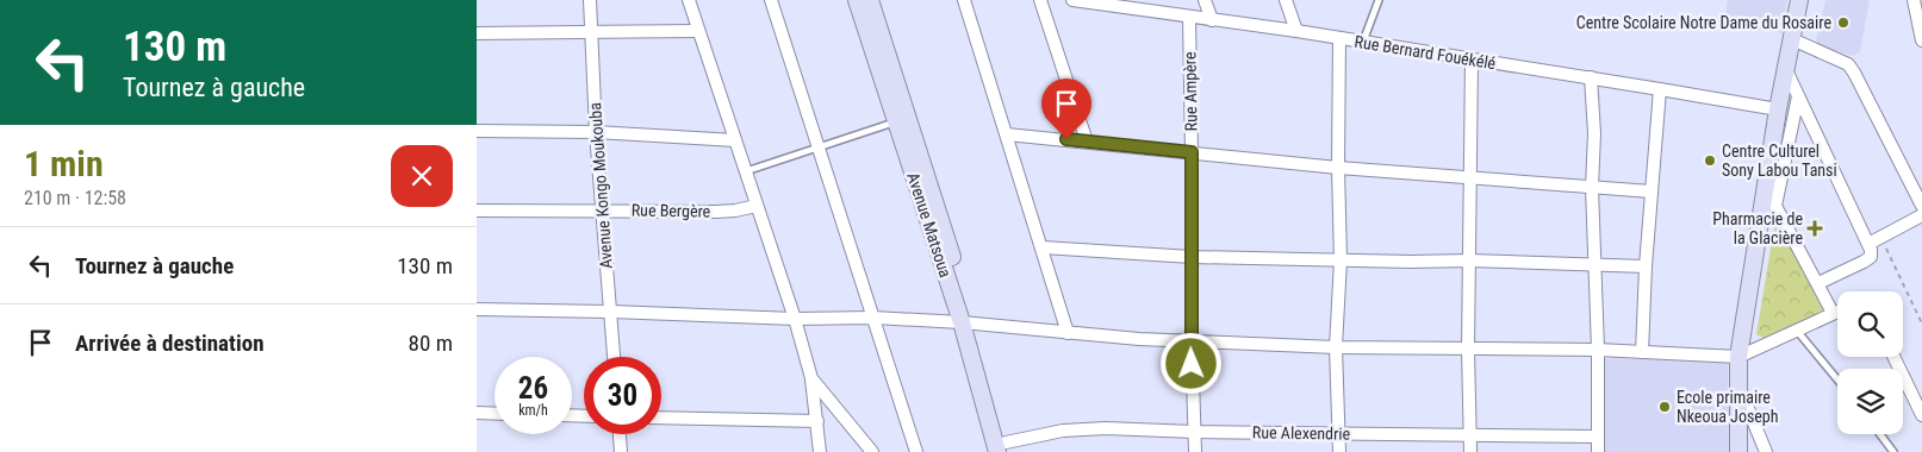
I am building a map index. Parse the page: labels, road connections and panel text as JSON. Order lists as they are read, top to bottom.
{
  "streets": {
    "street": [
      "Rue Bernard Fouékélé",
      "Rue Ampère",
      "Avenue Kongo Moukouba",
      "Rue Bergère",
      "Avenue Matsoua",
      "Rue Alexendrie"
    ]
  },
  "crossings": [
    ["Rue Bernard Fouékélé", "Rue Ampère"],
    ["Rue Ampère", "Rue Alexendrie"],
    ["Avenue Kongo Moukouba", "Rue Bergère"],
    ["Avenue Matsoua", "Rue Alexendrie"]
  ],
  "places": {
    "other": ["Centre Scolaire Notre Dame du Rosaire", "Centre Culturel Sony Labou Tansi", "Ecole primaire Nkeoua Joseph"],
    "health": ["Pharmacie de la Glacière"]
  },
  "page": {
    "turn": ["130 m", "Tournez à gauche"],
    "heading": ["1 min", "210 m · 12:58"],
    "list": [
      {
        "name": "Tournez à gauche",
        "value": "130 m"
      },
      {
        "name": "Arrivée à destination",
        "value": "80 m"
      }
    ],
    "speed": "26 km/h",
    "limit": "30"
  }
}
